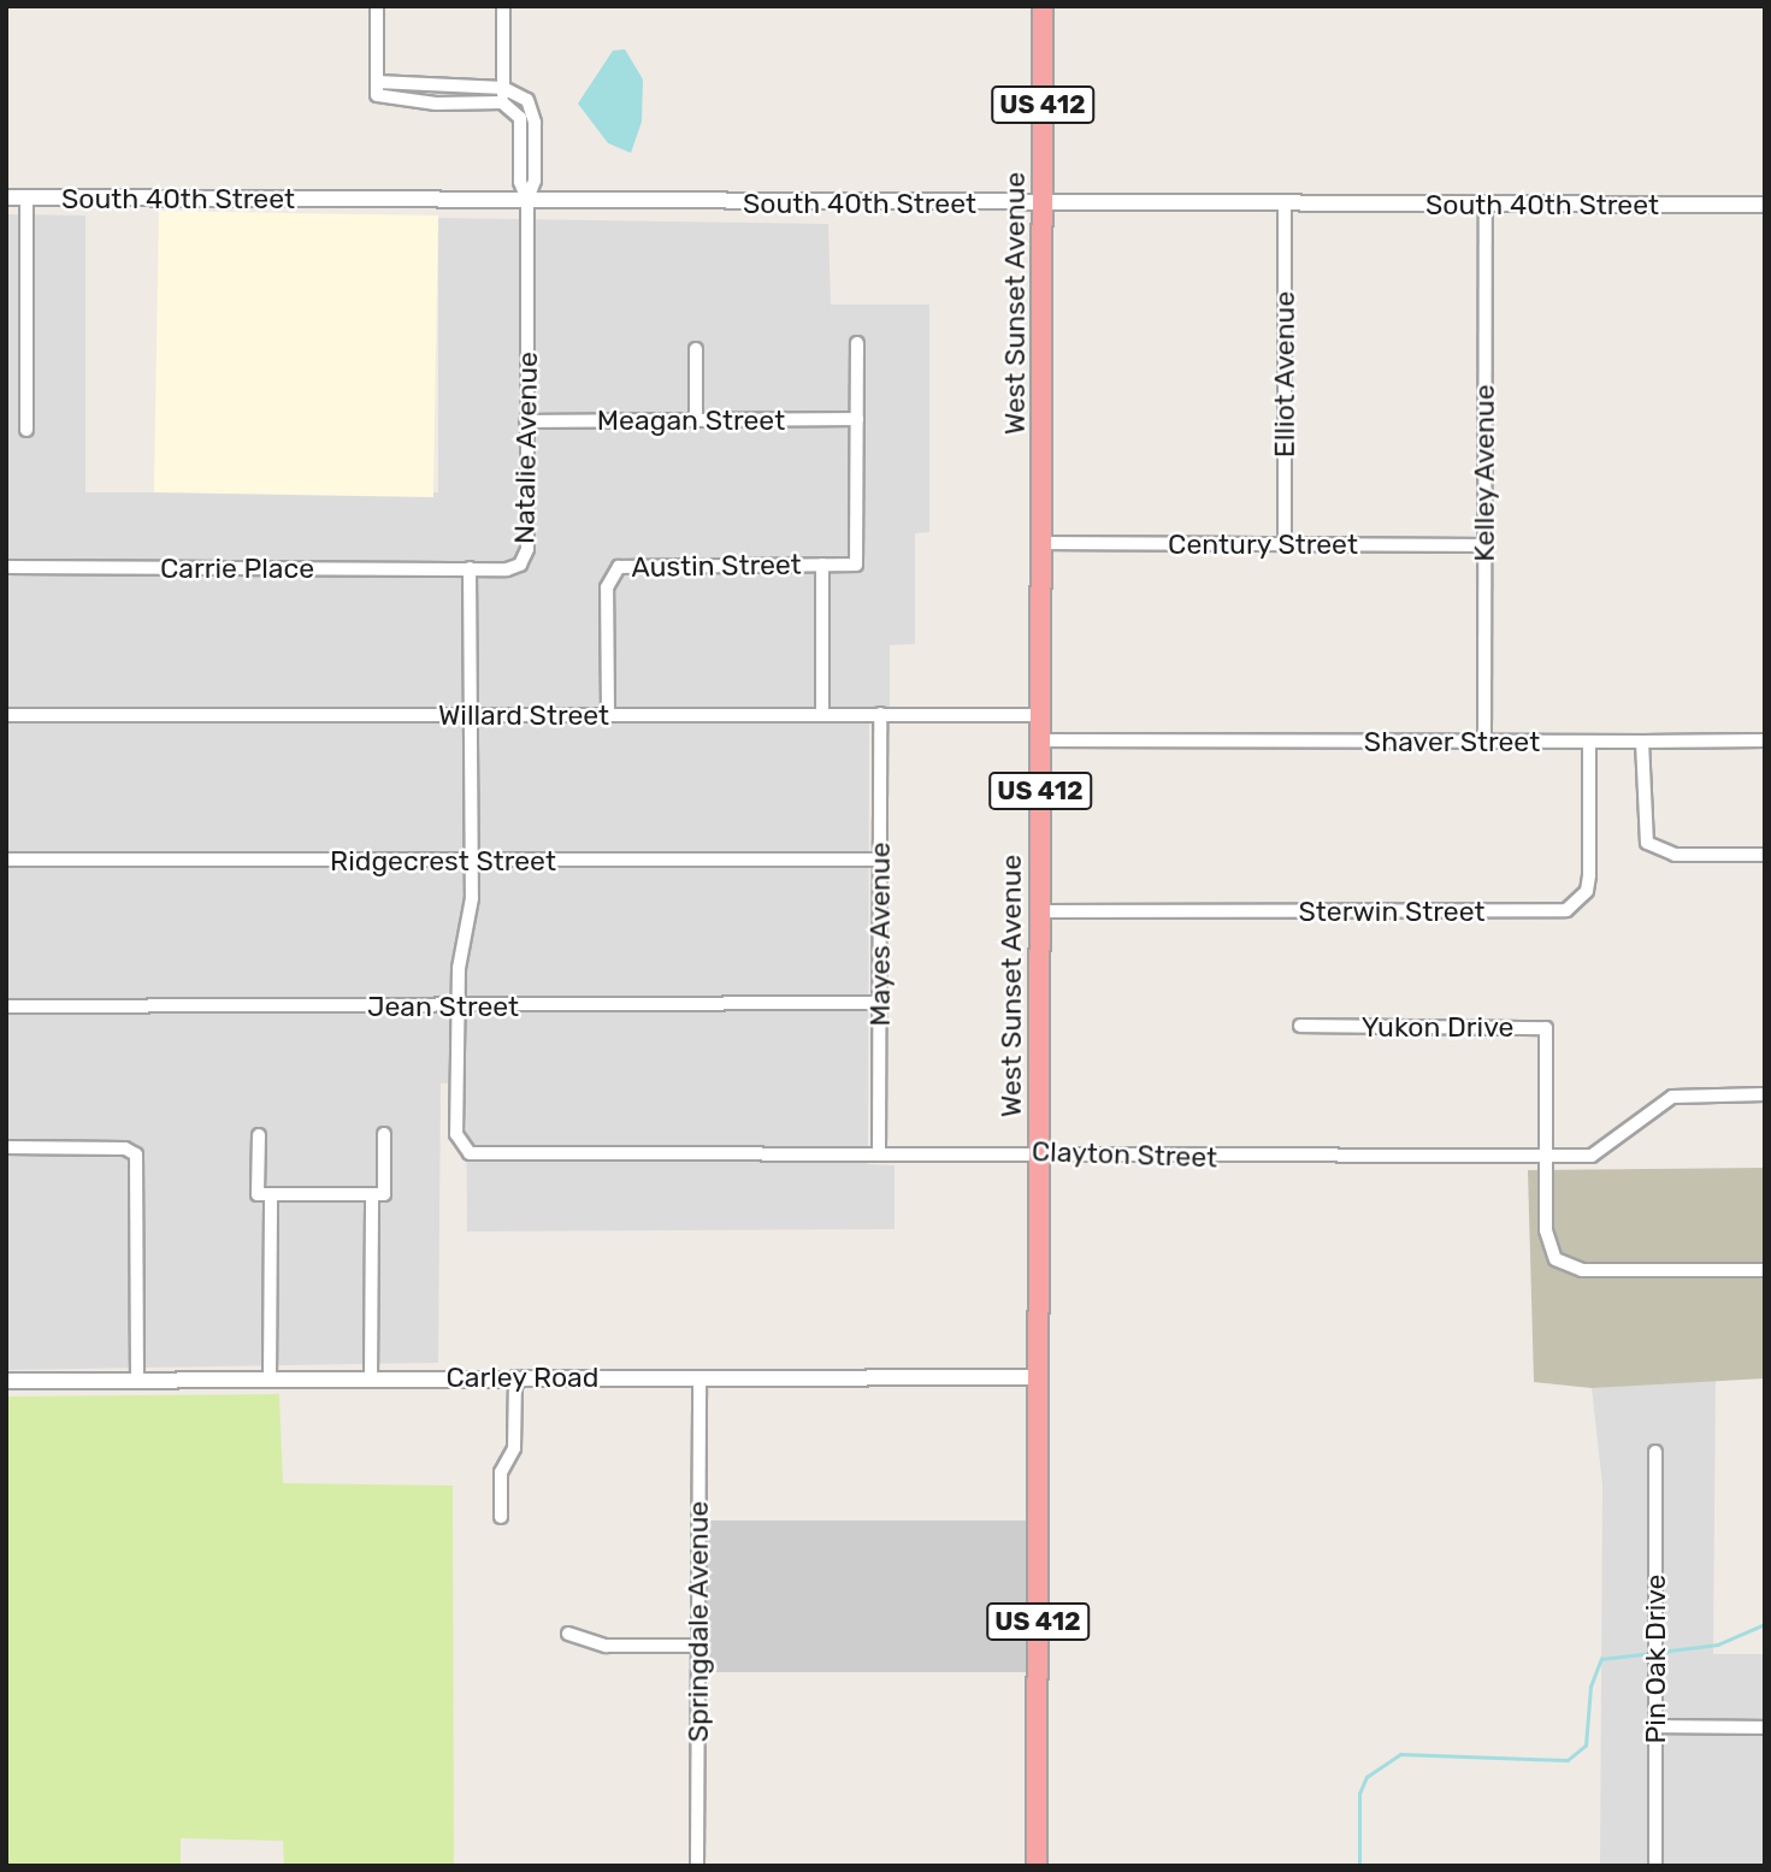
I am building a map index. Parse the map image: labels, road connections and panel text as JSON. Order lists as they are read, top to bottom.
{
  "streets": {
    "highway": ["US 412", "West Sunset Avenue"],
    "street": [
      "South 40th Street",
      "Elliot Avenue",
      "Meagan Street",
      "Natalie Avenue",
      "Kelley Avenue",
      "Century Street",
      "Austin Street",
      "Carrie Place",
      "Willard Street",
      "Shaver Street",
      "Ridgecrest Street",
      "Sterwin Street",
      "Mayes Avenue",
      "Jean Street",
      "Yukon Drive",
      "Clayton Street",
      "Carley Road",
      "Springdale Avenue",
      "Pin Oak Drive"
    ]
  },
  "crossings": [
    ["South 40th Street", "West Sunset Avenue"],
    ["South 40th Street", "Elliot Avenue"],
    ["South 40th Street", "Natalie Avenue"],
    ["South 40th Street", "Kelley Avenue"],
    ["West Sunset Avenue", "Century Street"],
    ["West Sunset Avenue", "Willard Street"],
    ["West Sunset Avenue", "Shaver Street"],
    ["West Sunset Avenue", "Sterwin Street"],
    ["West Sunset Avenue", "Clayton Street"],
    ["West Sunset Avenue", "Carley Road"],
    ["Elliot Avenue", "Century Street"],
    ["Meagan Street", "Natalie Avenue"],
    ["Natalie Avenue", "Carrie Place"],
    ["Kelley Avenue", "Century Street"],
    ["Kelley Avenue", "Shaver Street"],
    ["Austin Street", "Willard Street"],
    ["Willard Street", "Mayes Avenue"],
    ["Shaver Street", "Sterwin Street"],
    ["Ridgecrest Street", "Mayes Avenue"],
    ["Mayes Avenue", "Jean Street"],
    ["Mayes Avenue", "Clayton Street"],
    ["Jean Street", "Clayton Street"],
    ["Yukon Drive", "Clayton Street"],
    ["Carley Road", "Springdale Avenue"]
  ]
}
